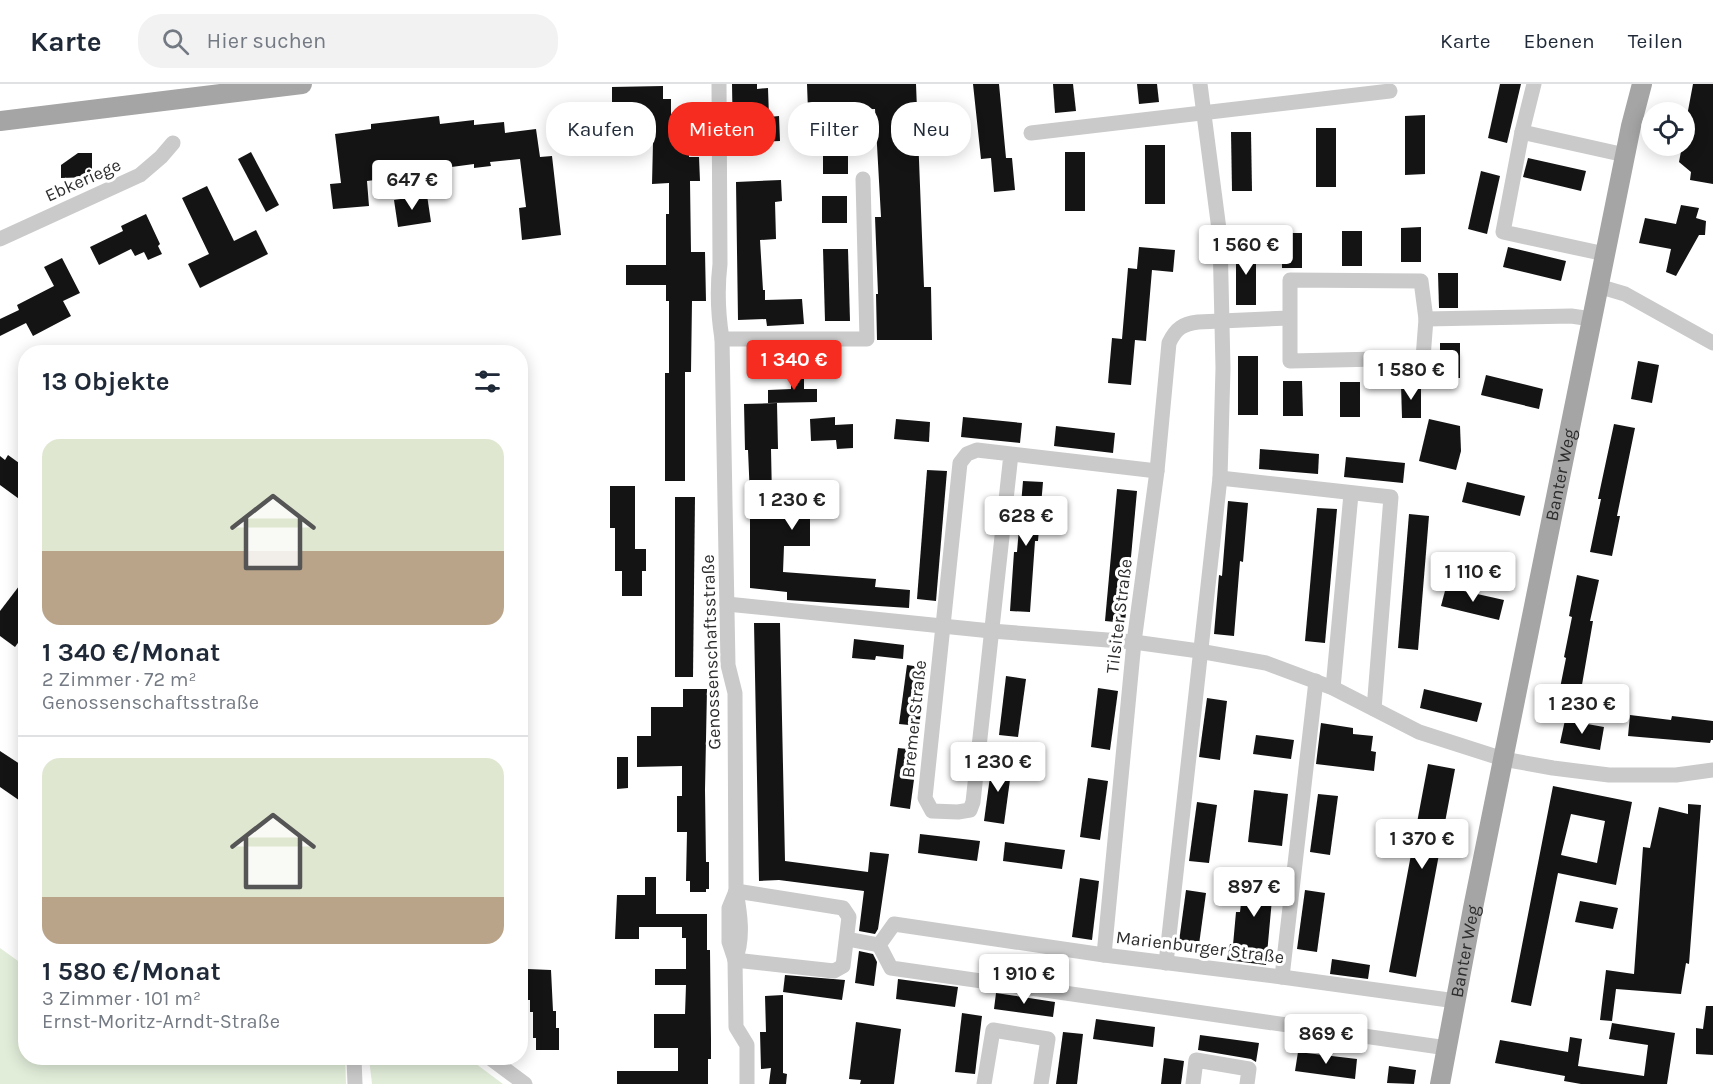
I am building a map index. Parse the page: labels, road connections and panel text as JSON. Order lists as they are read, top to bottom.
{
  "streets": {
    "main road": ["Banter Weg"],
    "street": [
      "Ebkeriege",
      "Tilsiter Straße",
      "Genossenschaftsstraße",
      "Bremer Straße",
      "Marienburger Straße"
    ]
  },
  "crossings": [
    ["Banter Weg", "Marienburger Straße"],
    ["Tilsiter Straße", "Bremer Straße"],
    ["Tilsiter Straße", "Marienburger Straße"]
  ],
  "page": {
    "header": "Karte",
    "search": "Hier suchen",
    "nav": ["Karte", "Ebenen", "Teilen"],
    "chip": [
      "Kaufen",
      "Mieten",
      "Filter",
      "Neu"
    ],
    "price": [
      "647 €",
      "1 560 €",
      "1 340 €",
      "1 580 €",
      "1 230 €",
      "628 €",
      "1 110 €",
      "1 230 €",
      "1 230 €",
      "1 370 €",
      "897 €",
      "1 910 €",
      "869 €"
    ],
    "heading": "13 Objekte",
    "list": [
      {
        "name": "1 340 €/Monat",
        "note": "2 Zimmer · 72 m² · Genossenschaftsstraße"
      },
      {
        "name": "1 580 €/Monat",
        "note": "3 Zimmer · 101 m² · Ernst-Moritz-Arndt-Straße"
      }
    ]
  }
}
